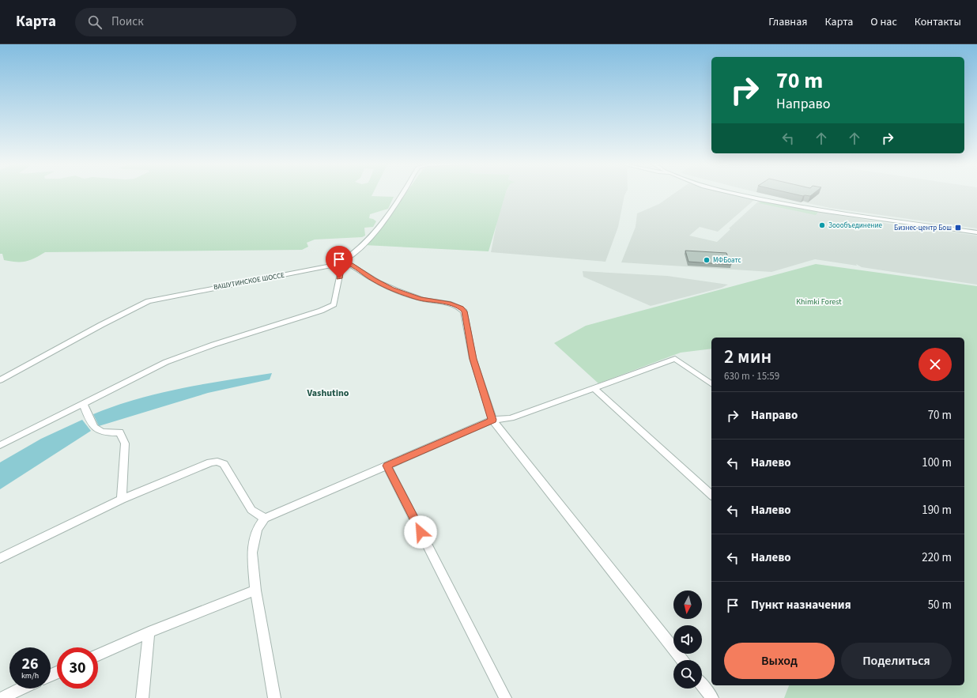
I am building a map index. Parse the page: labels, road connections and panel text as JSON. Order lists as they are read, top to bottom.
{
  "streets": {
    "street": ["ВАШУТИНСКОЕ ШОССЕ"]
  },
  "districts": ["Vashutino"],
  "parks": ["Khimki Forest"],
  "places": {
    "other": ["Зоообъединение", "МФБоатс"],
    "transit": ["Бизнес-центр Бош"]
  },
  "north": "bottom",
  "page": {
    "header": "Карта",
    "search": "Поиск",
    "nav": [
      "Главная",
      "Карта",
      "О нас",
      "Контакты"
    ],
    "turn": ["70 m", "Направо"],
    "heading": ["2 мин", "630 m · 15:59"],
    "list": [
      {
        "name": "Направо",
        "value": "70 m"
      },
      {
        "name": "Налево",
        "value": "100 m"
      },
      {
        "name": "Налево",
        "value": "190 m"
      },
      {
        "name": "Налево",
        "value": "220 m"
      },
      {
        "name": "Пункт назначения",
        "value": "50 m"
      }
    ],
    "buttons": ["Выход", "Поделиться"],
    "speed": "26 km/h",
    "limit": "30"
  }
}
